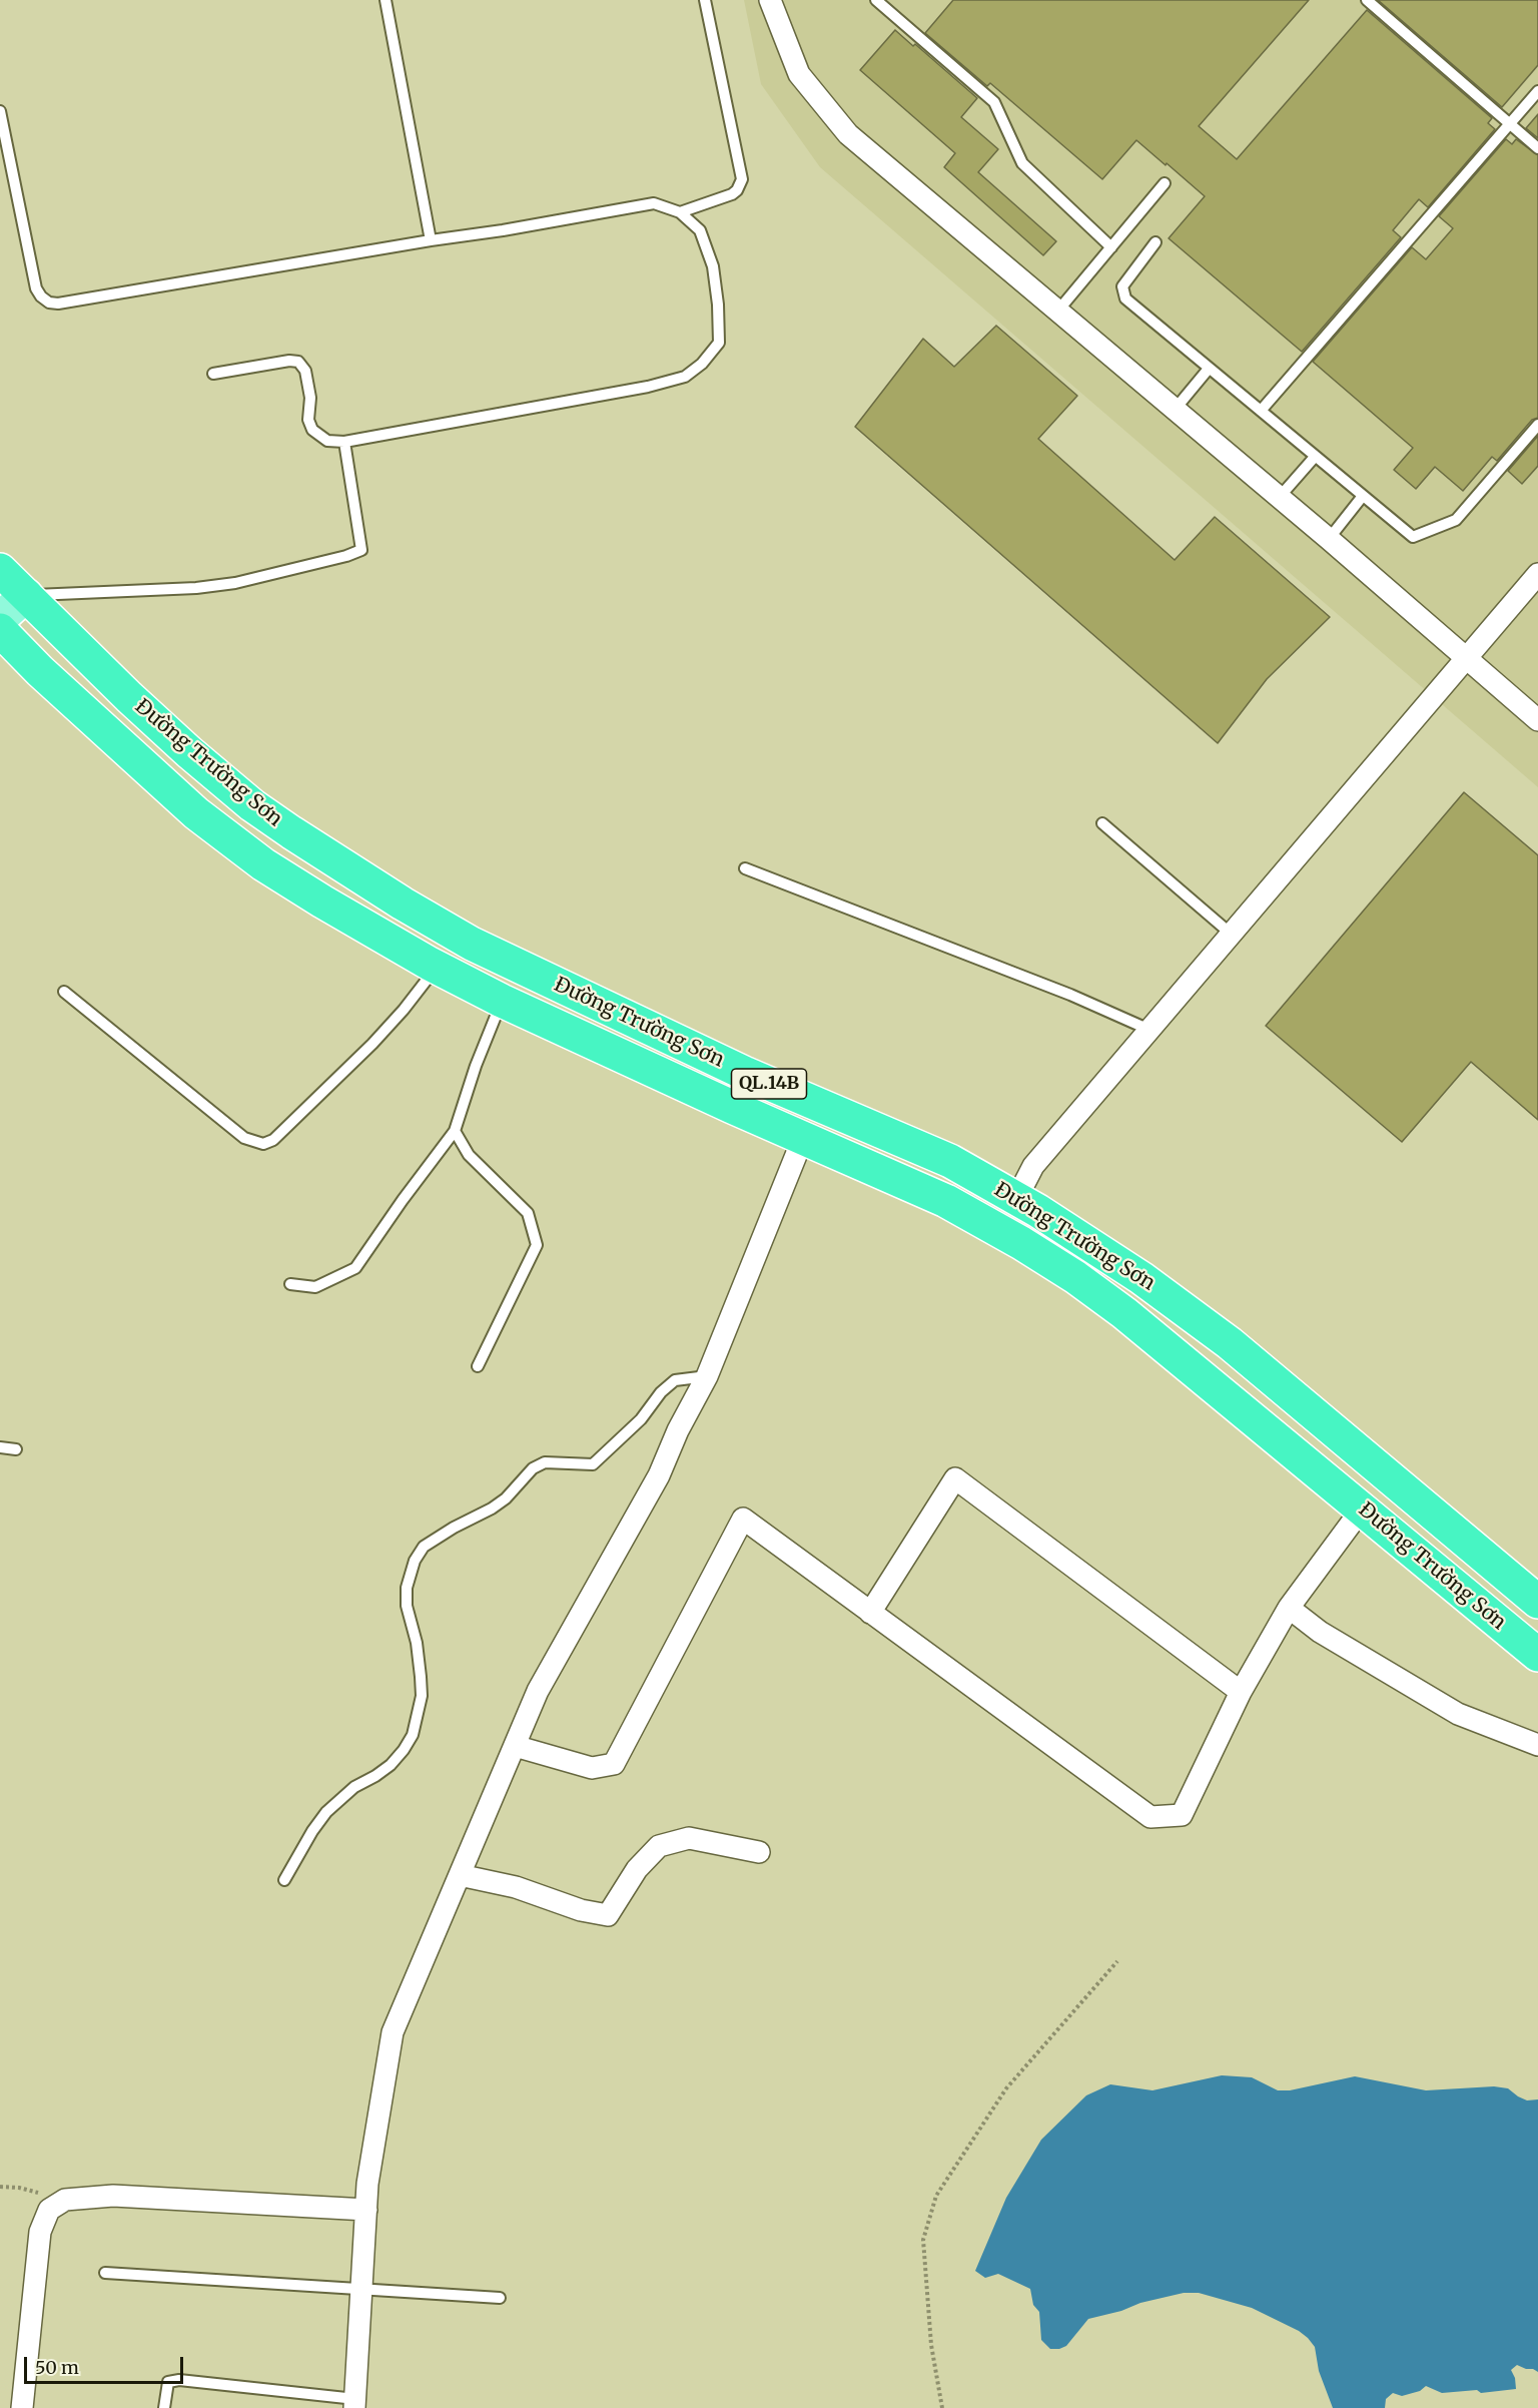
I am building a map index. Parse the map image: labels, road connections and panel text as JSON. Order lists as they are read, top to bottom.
{
  "streets": {
    "highway": ["Đường Trường Sơn", "QL.14B"]
  },
  "scale_bar": "50 m"
}
